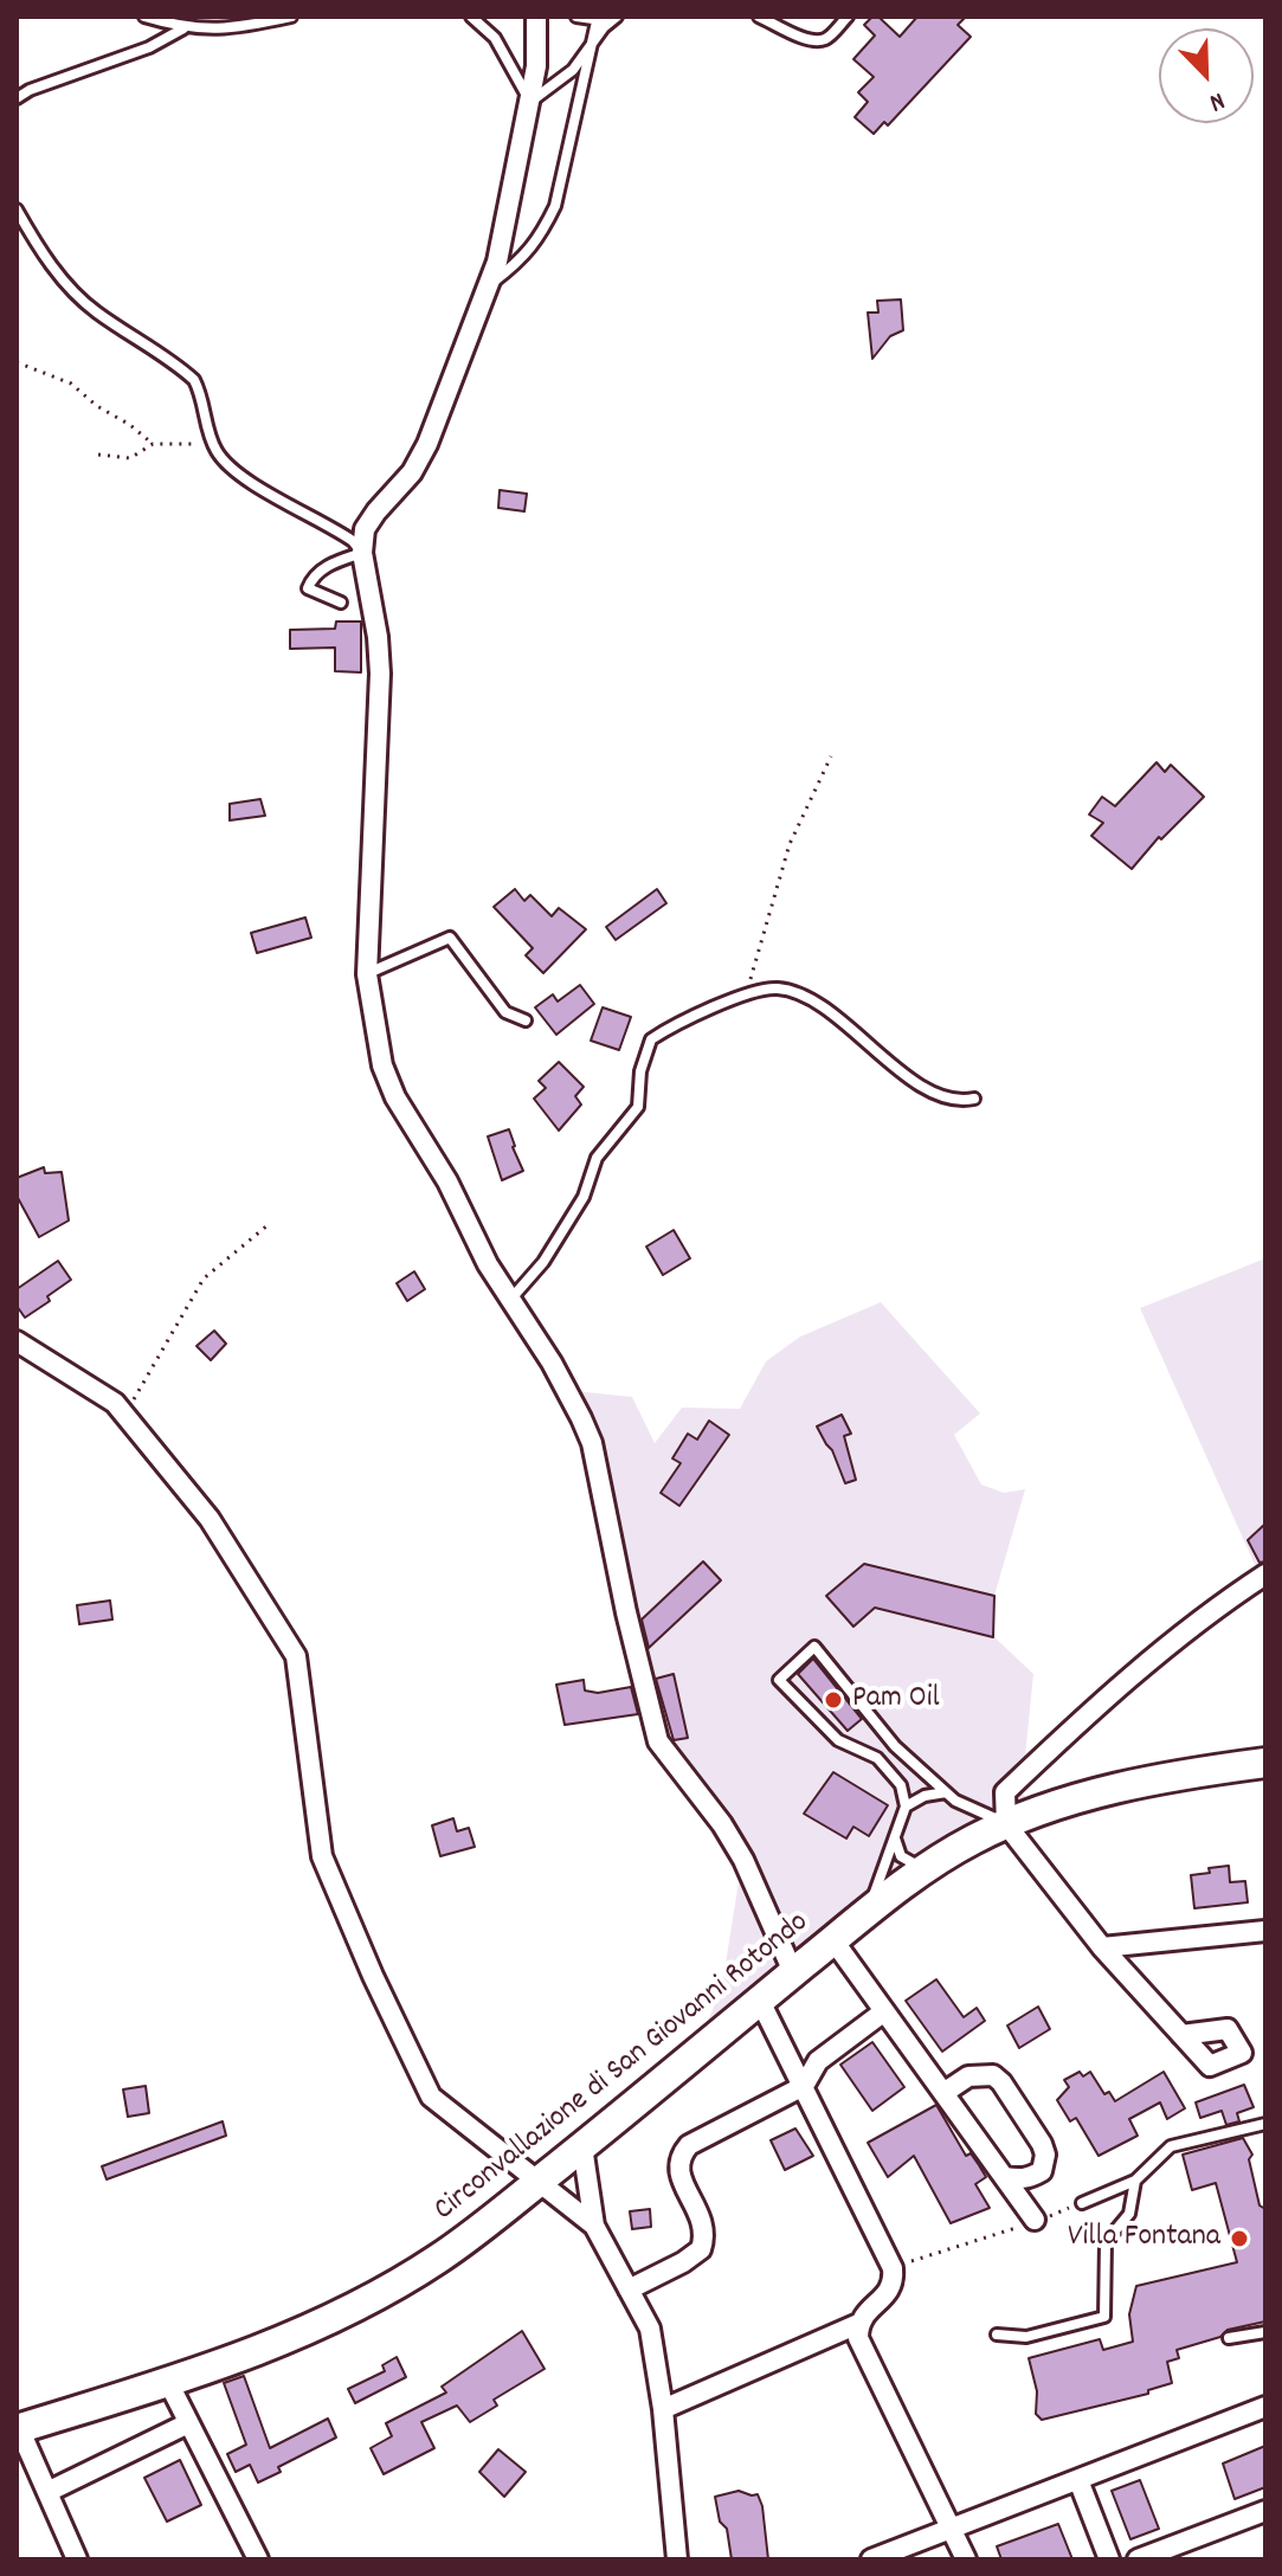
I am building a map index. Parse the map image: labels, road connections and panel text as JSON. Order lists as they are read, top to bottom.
{
  "streets": {
    "main road": ["Circonvallazione di San Giovanni Rotondo"]
  },
  "places": ["Pam Oil", "Villa Fontana"],
  "north": "bottom right"
}
